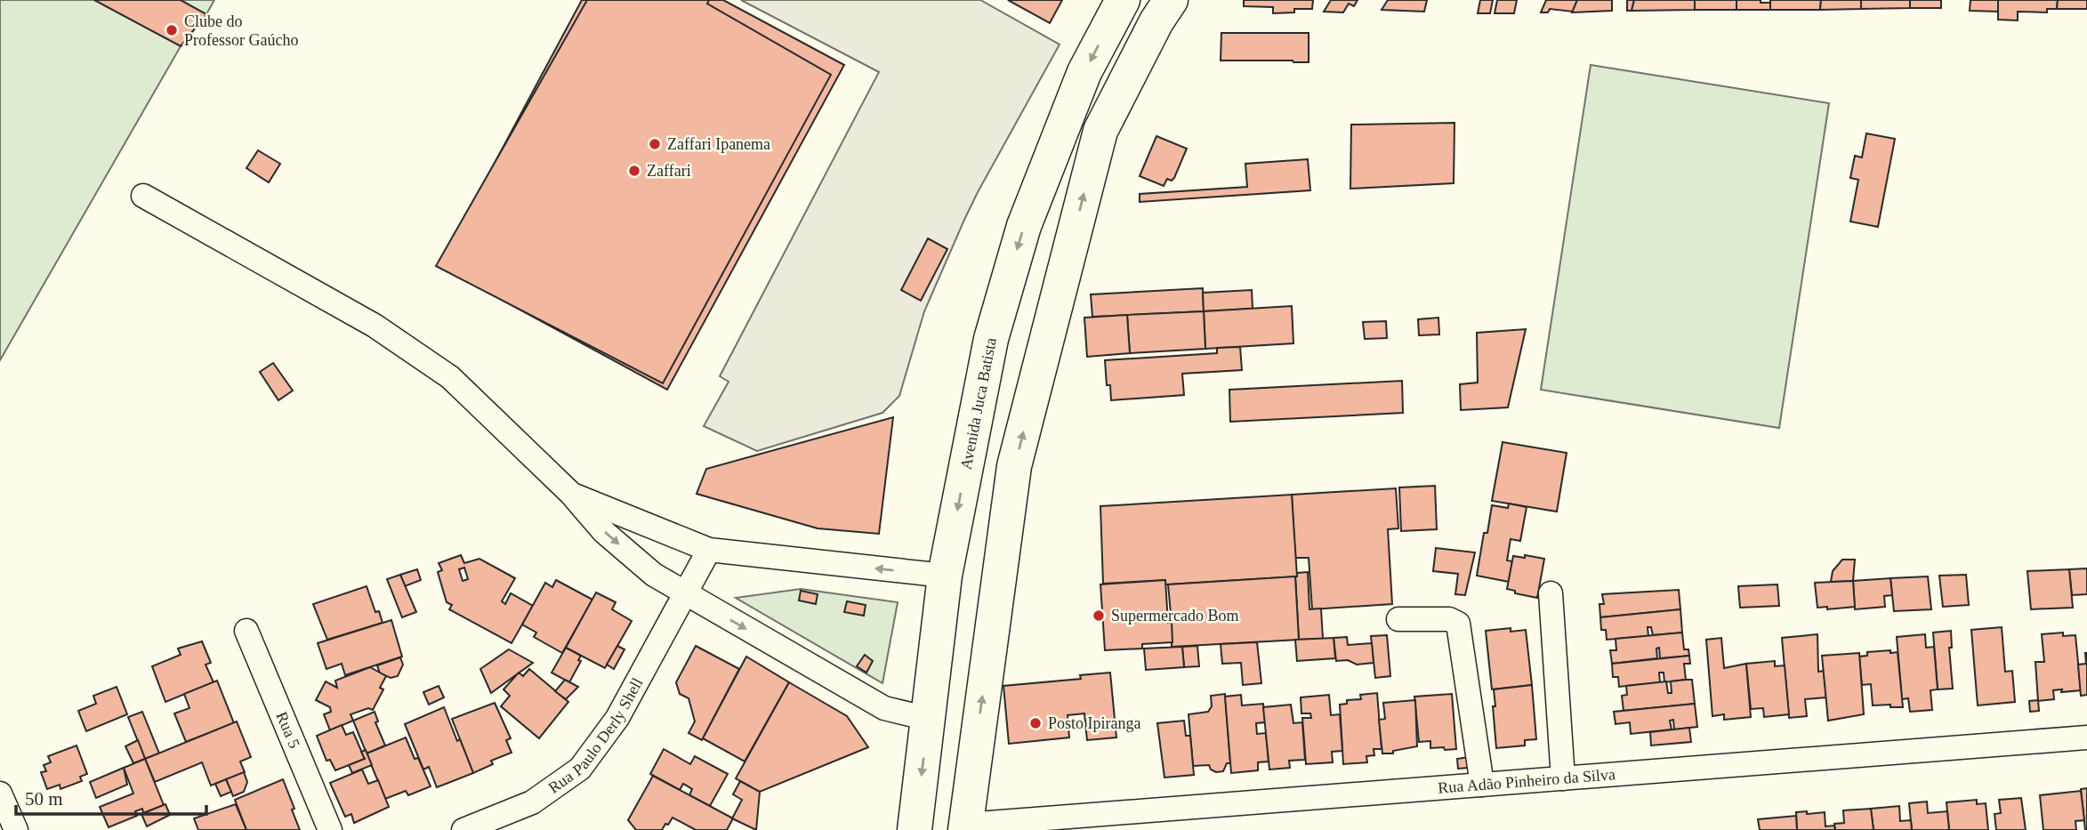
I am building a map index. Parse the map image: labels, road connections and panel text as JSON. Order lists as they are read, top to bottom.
{
  "streets": {
    "main road": ["Avenida Juca Batista"],
    "street": ["Rua 5", "Rua Paulo Derly Shell", "Rua Adão Pinheiro da Silva"]
  },
  "places": [
    "Clube do Professor Gaúcho",
    "Zaffari Ipanema",
    "Zaffari",
    "Supermercado Bom",
    "Posto Ipiranga"
  ],
  "scale_bar": "50 m"
}
